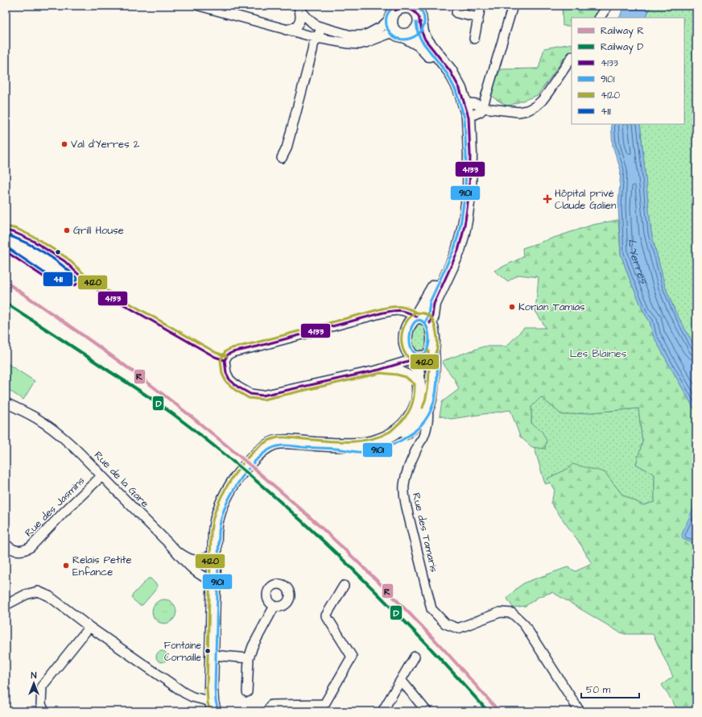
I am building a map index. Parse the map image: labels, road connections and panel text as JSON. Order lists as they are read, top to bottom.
{
  "streets": {
    "street": ["Rue de la Gare", "Rue des Jasmins", "Rue des Tamaris"]
  },
  "crossings": [
    ["Rue de la Gare", "Rue des Jasmins"]
  ],
  "water": ["L'Yerres"],
  "parks": ["Les Blairies"],
  "places": {
    "other": [
      "Val d'Yerres 2",
      "Grill House",
      "Korian Tamias",
      "Relais Petite Enfance",
      "Fontaine Cornaille"
    ],
    "health": ["Hôpital privé Claude Galien"]
  },
  "lines": [
    "transit line 9101",
    "transit line 4133",
    "transit line 4120",
    "transit line 4111",
    "rail line R",
    "rail line D"
  ],
  "legend": [
    "Railway R",
    "Railway D",
    "4133",
    "9101",
    "4120",
    "4111"
  ],
  "scale_bar": "50 m",
  "north": "top"
}
